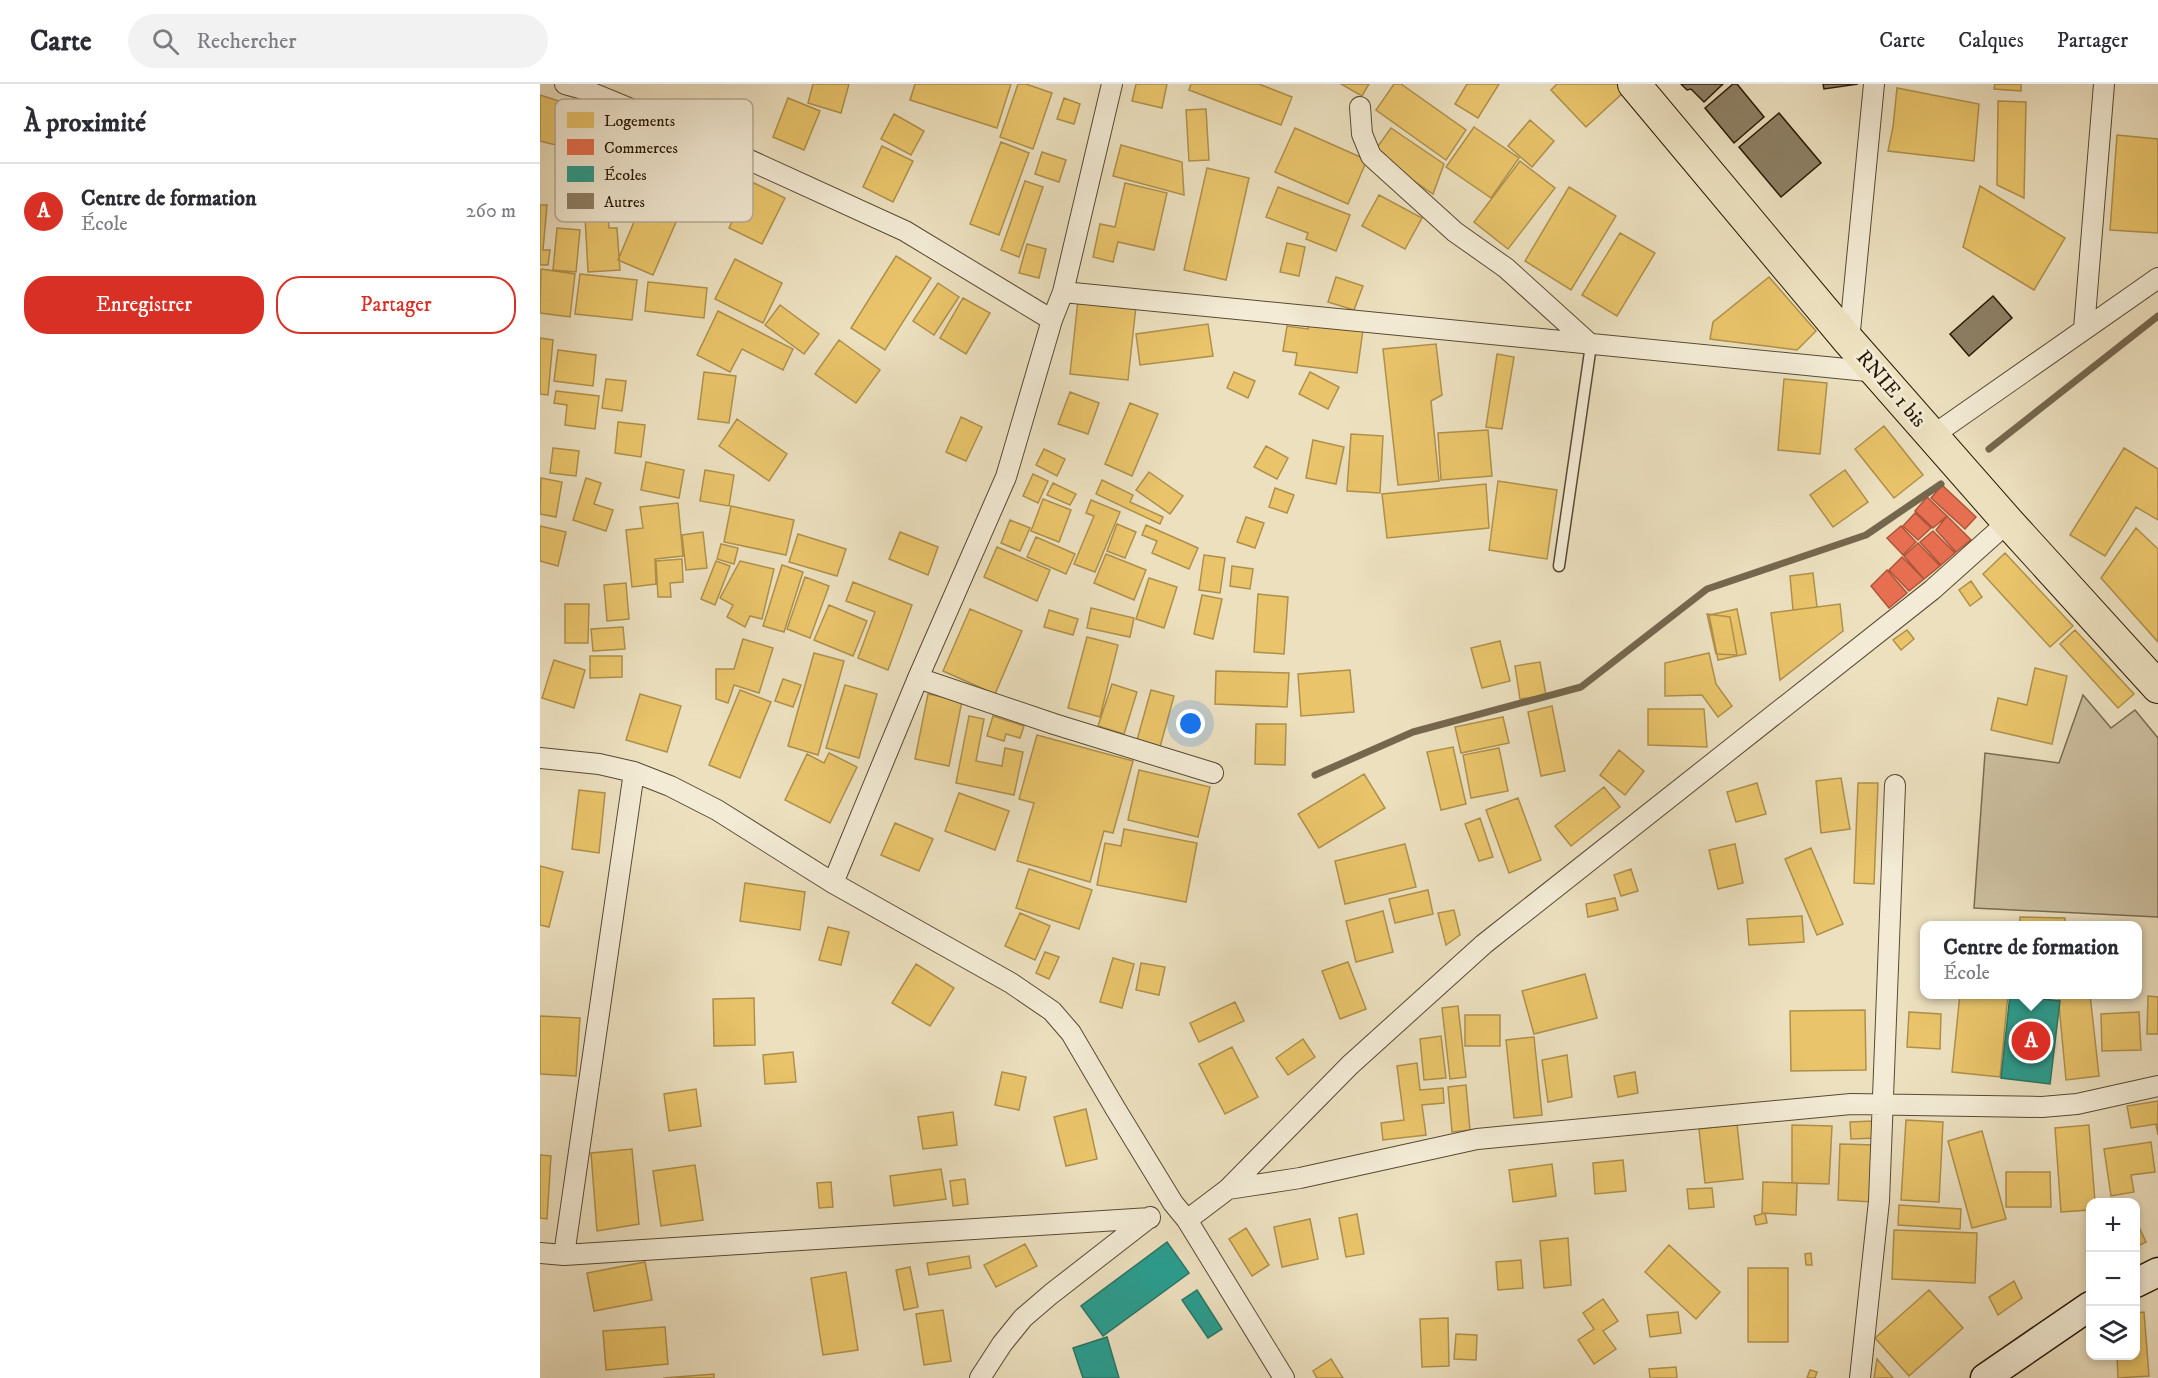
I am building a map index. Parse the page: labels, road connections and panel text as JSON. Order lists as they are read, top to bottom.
{
  "streets": {
    "main road": ["RNIE 1 bis"]
  },
  "legend": [
    "Logements",
    "Commerces",
    "Écoles",
    "Autres"
  ],
  "page": {
    "header": "Carte",
    "search": "Rechercher",
    "nav": ["Carte", "Calques", "Partager"],
    "heading": "À proximité",
    "list": [
      {
        "mark": "A",
        "name": "Centre de formation",
        "note": "École",
        "value": "260 m"
      }
    ],
    "buttons": ["Enregistrer", "Partager"],
    "popup": ["Centre de formation", "École"],
    "pins": "A",
    "map_buttons": ["+", "−"]
  }
}
